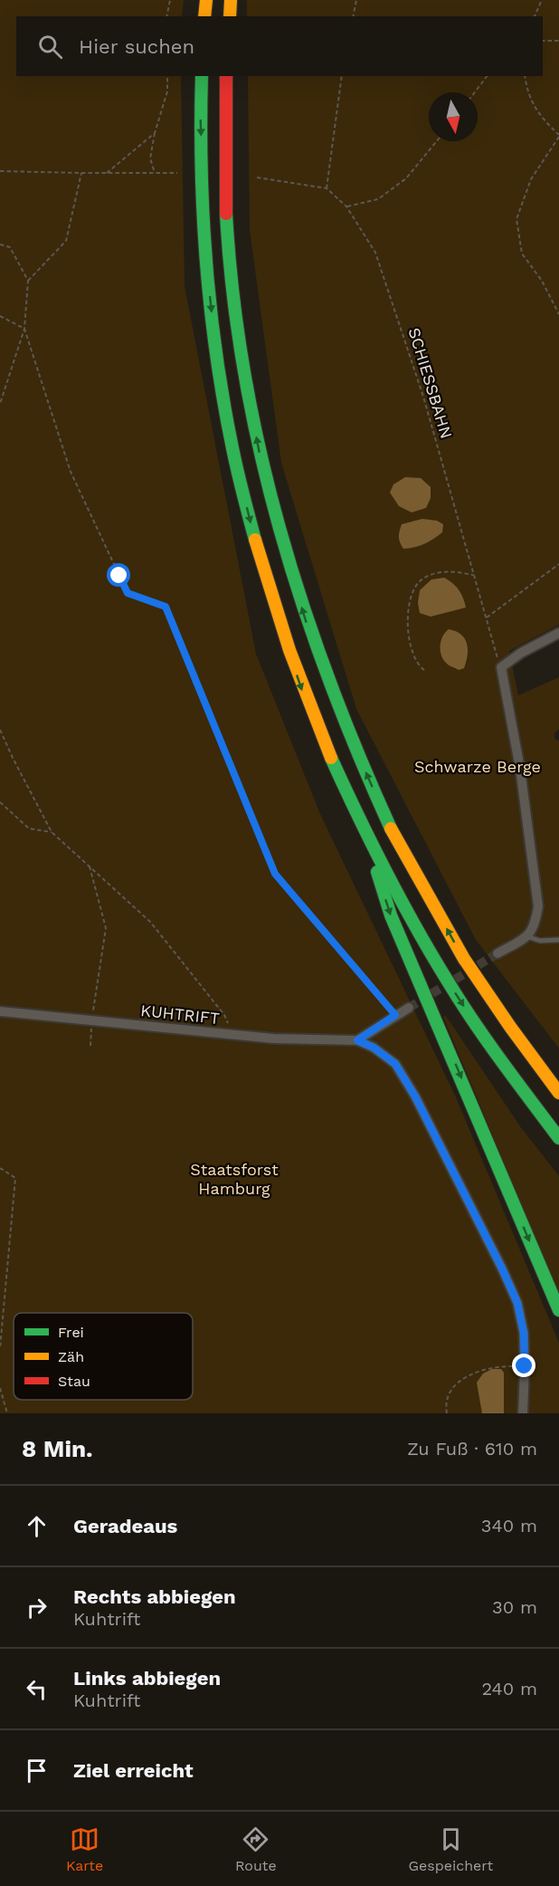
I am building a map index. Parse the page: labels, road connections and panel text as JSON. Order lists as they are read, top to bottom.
{
  "streets": {
    "street": ["KUHTRIFT"],
    "path": ["SCHIESSBAHN"]
  },
  "parks": ["Schwarze Berge", "Staatsforst Hamburg"],
  "legend": ["Frei", "Zäh", "Stau"],
  "north": "bottom",
  "page": {
    "search": "Hier suchen",
    "heading": ["8 Min.", "Zu Fuß · 610 m"],
    "list": [
      ["Geradeaus", "340 m"],
      ["Rechts abbiegen", "Kuhtrift", "30 m"],
      ["Links abbiegen", "Kuhtrift", "240 m"],
      "Ziel erreicht"
    ],
    "nav": ["Karte", "Route", "Gespeichert"]
  }
}
